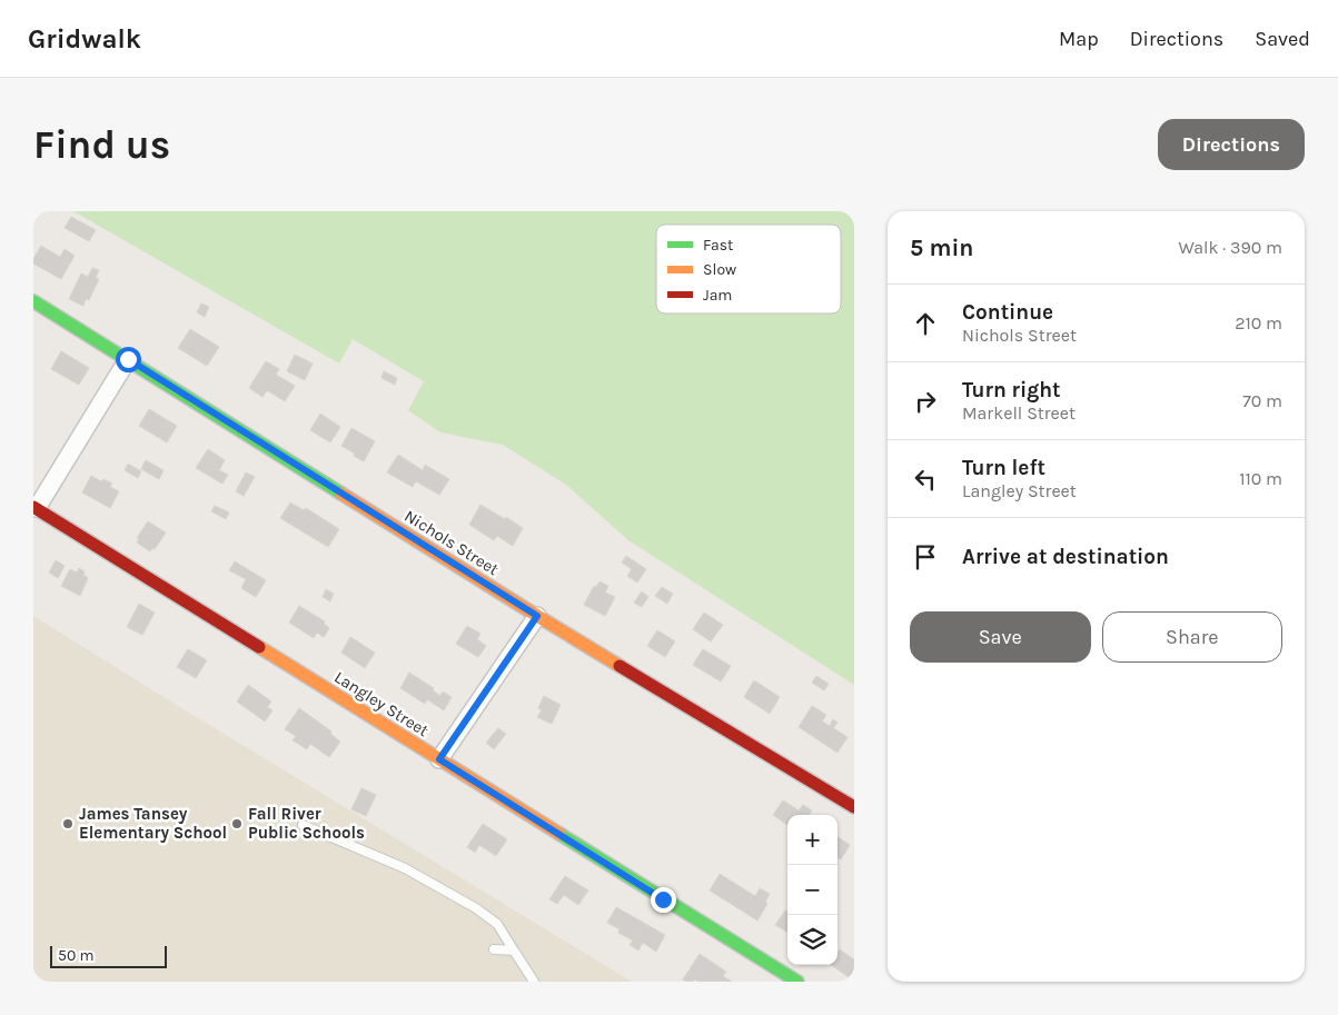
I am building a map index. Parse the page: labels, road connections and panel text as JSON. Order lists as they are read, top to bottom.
{
  "streets": {
    "street": ["Nichols Street", "Langley Street"]
  },
  "places": ["James Tansey Elementary School", "Fall River Public Schools"],
  "legend": ["Fast", "Slow", "Jam"],
  "scale_bar": "50 m",
  "page": {
    "header": "Gridwalk",
    "nav": ["Map", "Directions", "Saved"],
    "buttons": [
      "Directions",
      ["Save", "Share"]
    ],
    "title": "Find us",
    "heading": ["5 min", "Walk · 390 m"],
    "list": [
      ["Continue", "Nichols Street", "210 m"],
      ["Turn right", "Markell Street", "70 m"],
      ["Turn left", "Langley Street", "110 m"],
      "Arrive at destination"
    ],
    "map_buttons": ["+", "−"],
    "scale": "50 m"
  }
}
